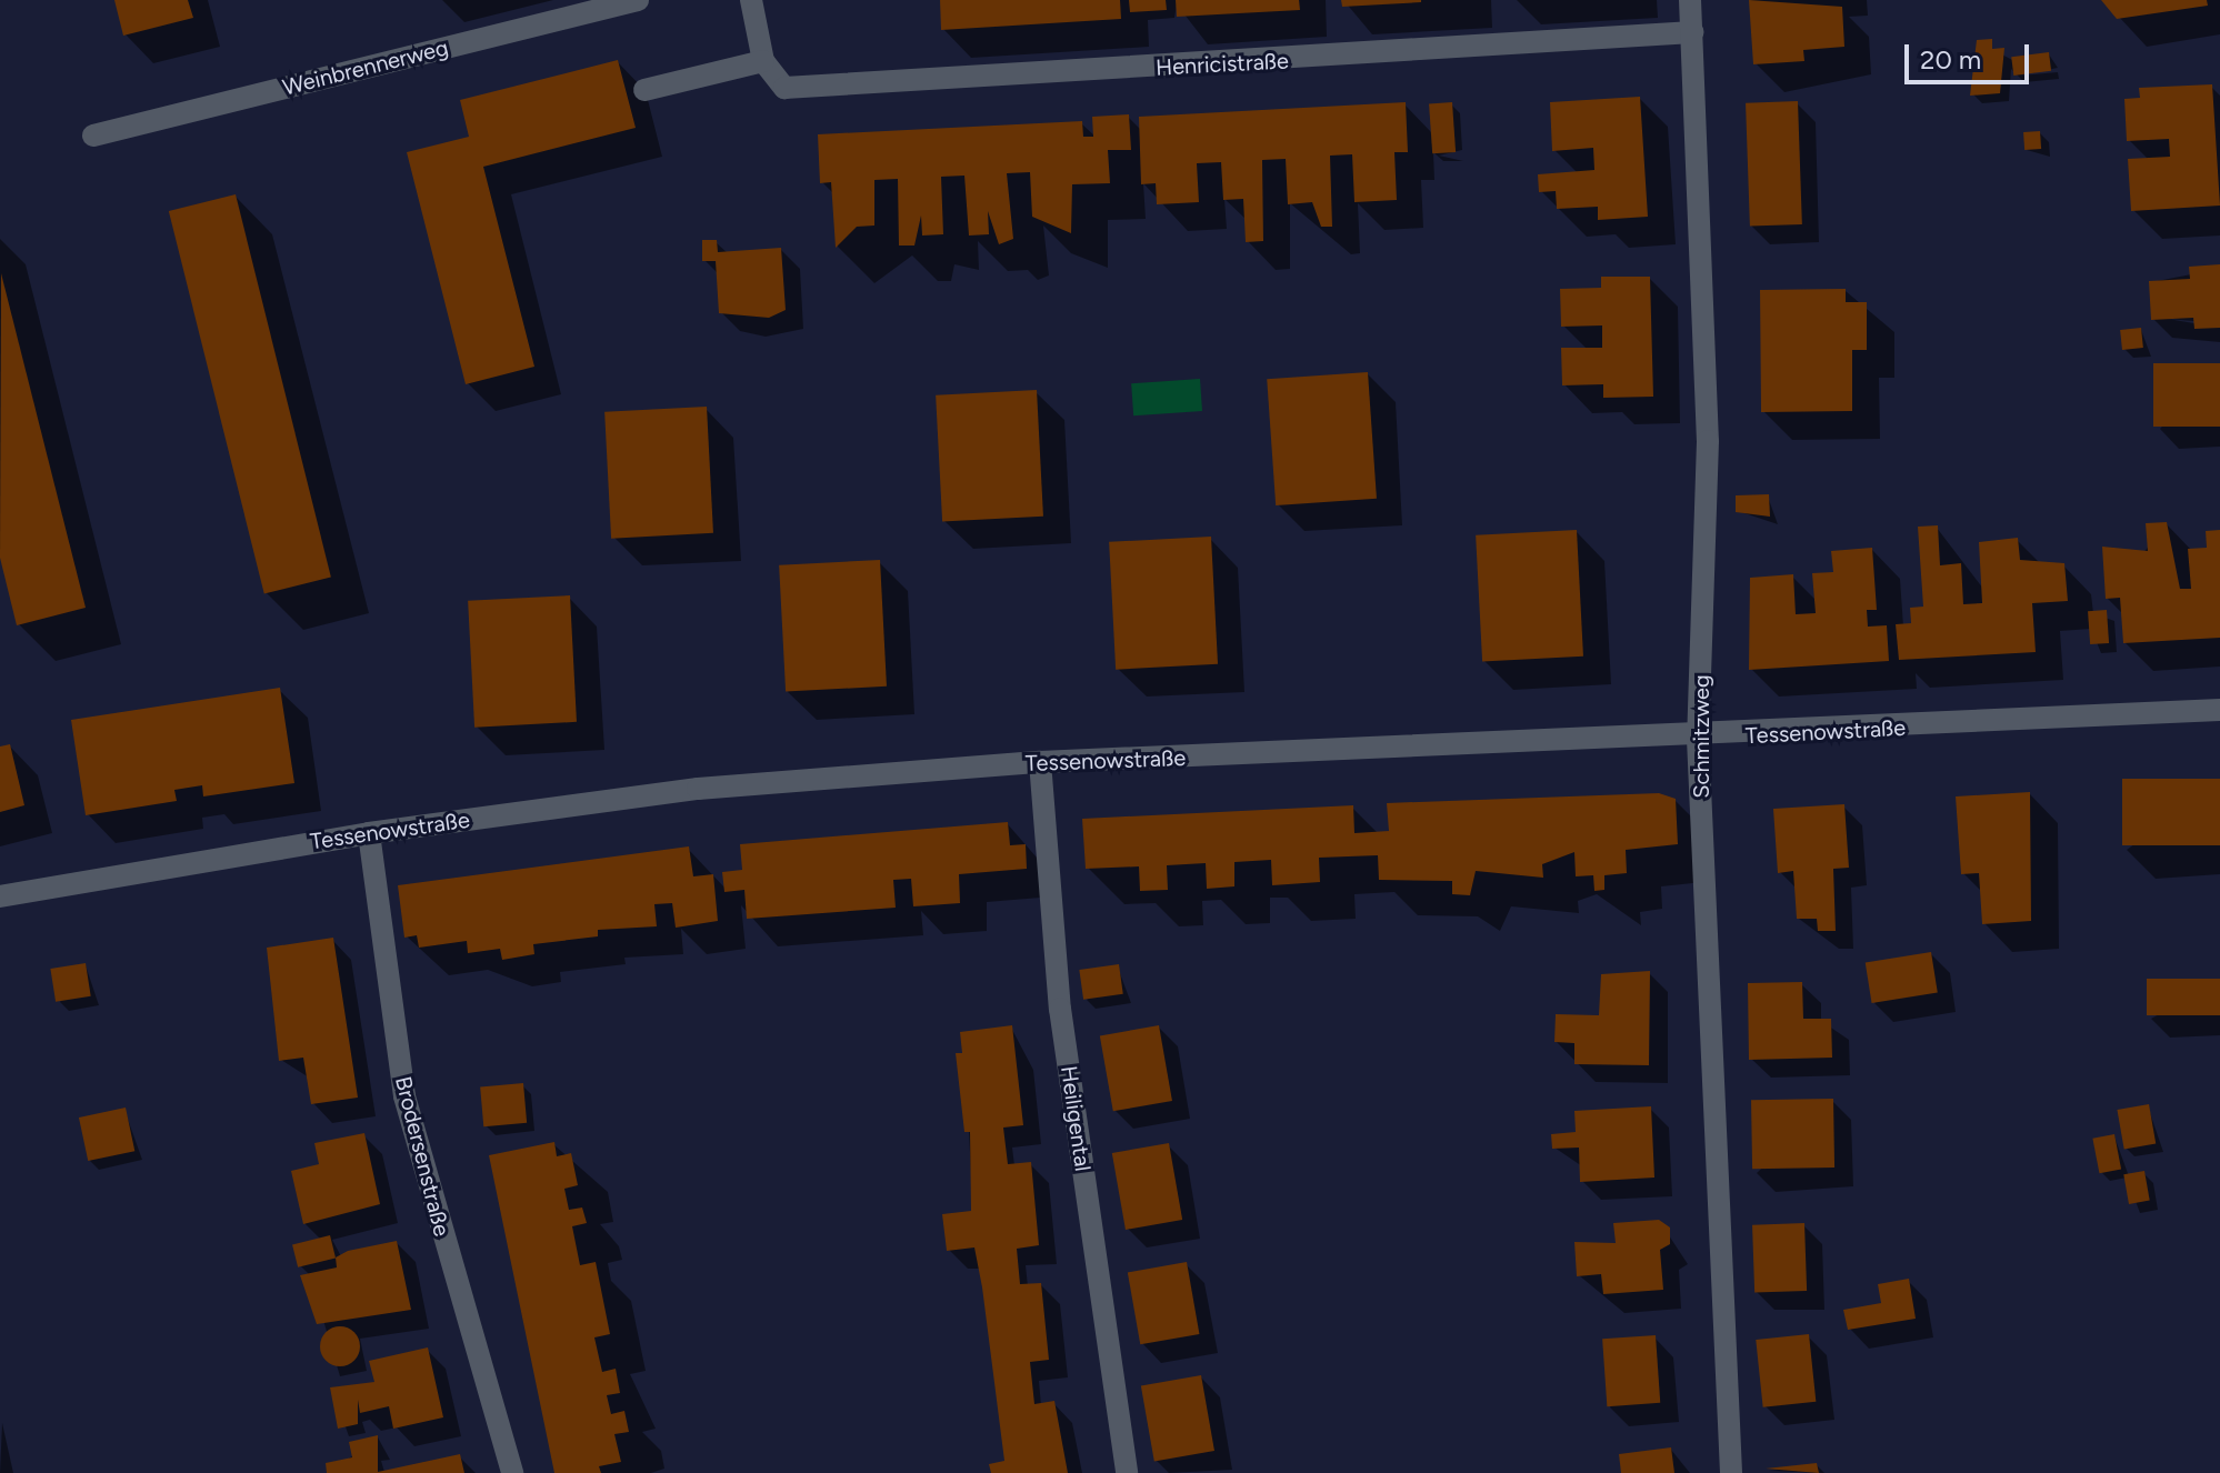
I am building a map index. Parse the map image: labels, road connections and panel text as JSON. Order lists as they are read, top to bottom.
{
  "streets": {
    "street": [
      "Henricistraße",
      "Weinbrennerweg",
      "Tessenowstraße",
      "Schmitzweg",
      "Heiligental",
      "Brodersenstraße"
    ]
  },
  "crossings": [
    ["Henricistraße", "Schmitzweg"],
    ["Tessenowstraße", "Schmitzweg"],
    ["Tessenowstraße", "Heiligental"],
    ["Tessenowstraße", "Brodersenstraße"]
  ],
  "scale_bar": "20 m"
}
